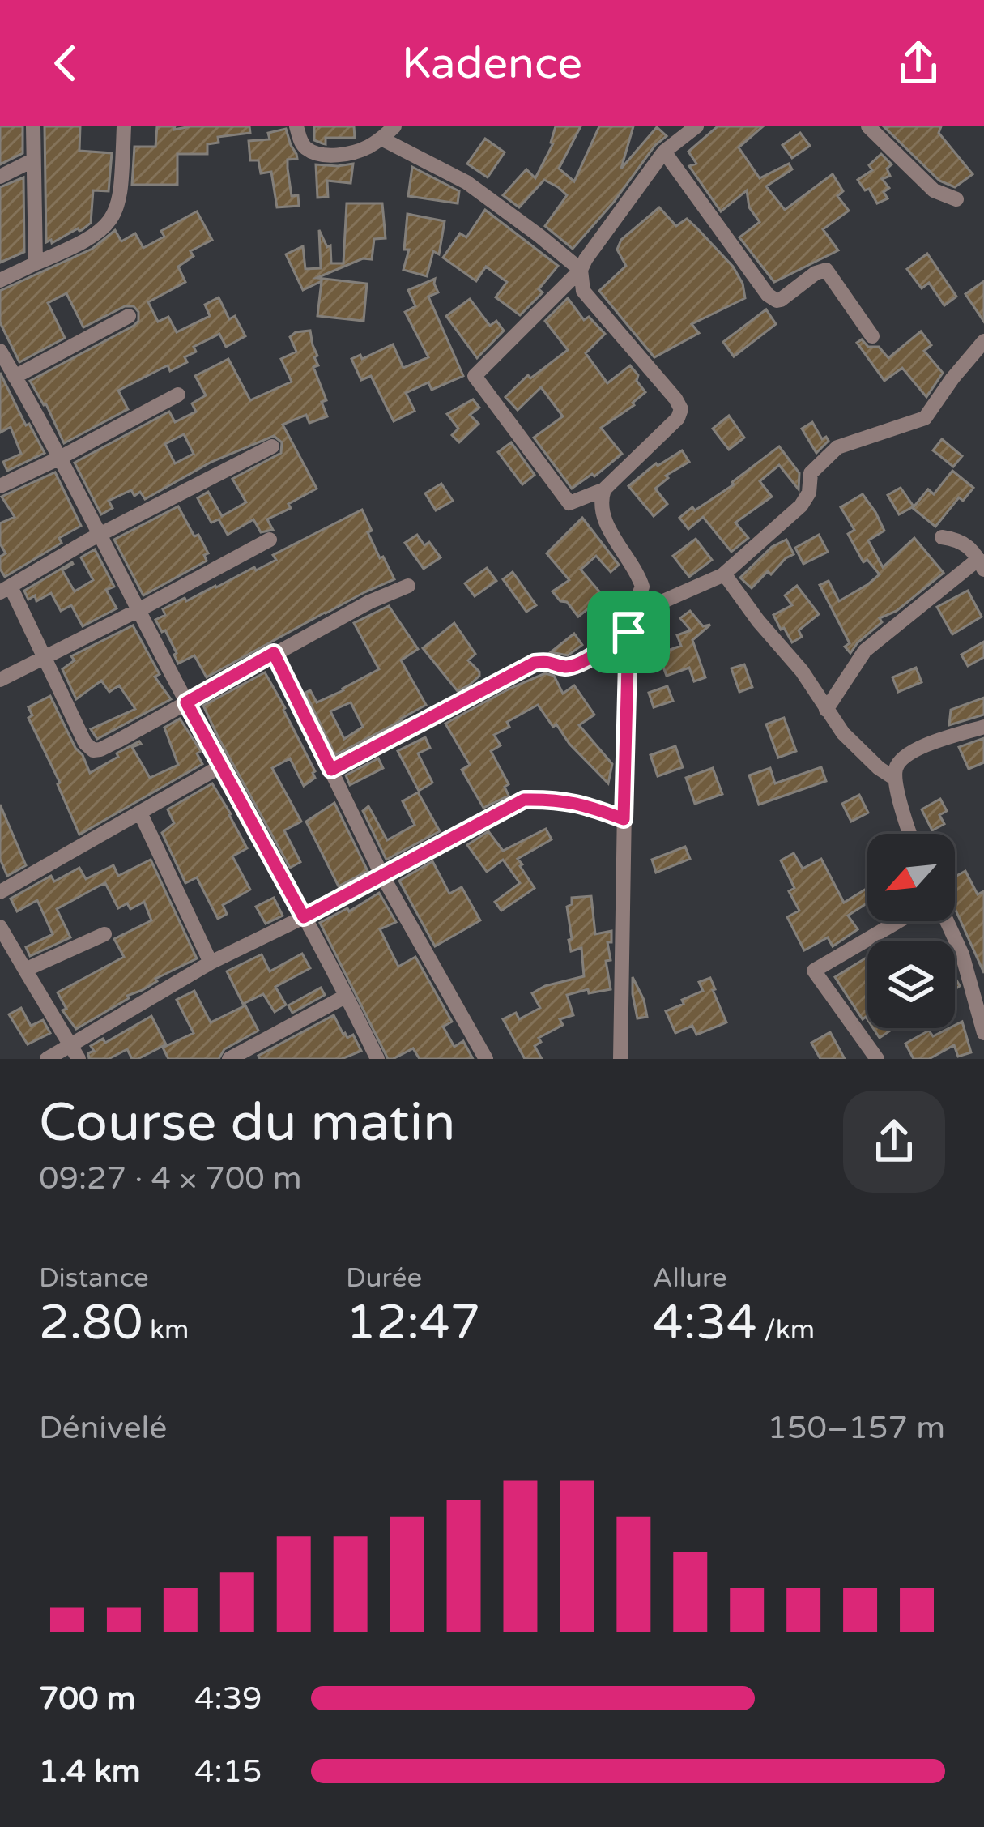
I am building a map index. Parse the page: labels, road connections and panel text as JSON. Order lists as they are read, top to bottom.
{
  "north": "bottom left",
  "page": {
    "header": "Kadence",
    "heading": ["Course du matin", "09:27 · 4 × 700 m"],
    "stats": [
      ["Distance", "2.80 km"],
      ["Durée", "12:47"],
      ["Allure", "4:34 /km"]
    ],
    "chart": ["Dénivelé", "150–157 m"],
    "list": [
      {
        "name": "700 m",
        "note": "4:39"
      },
      {
        "name": "1.4 km",
        "note": "4:15"
      }
    ]
  }
}
